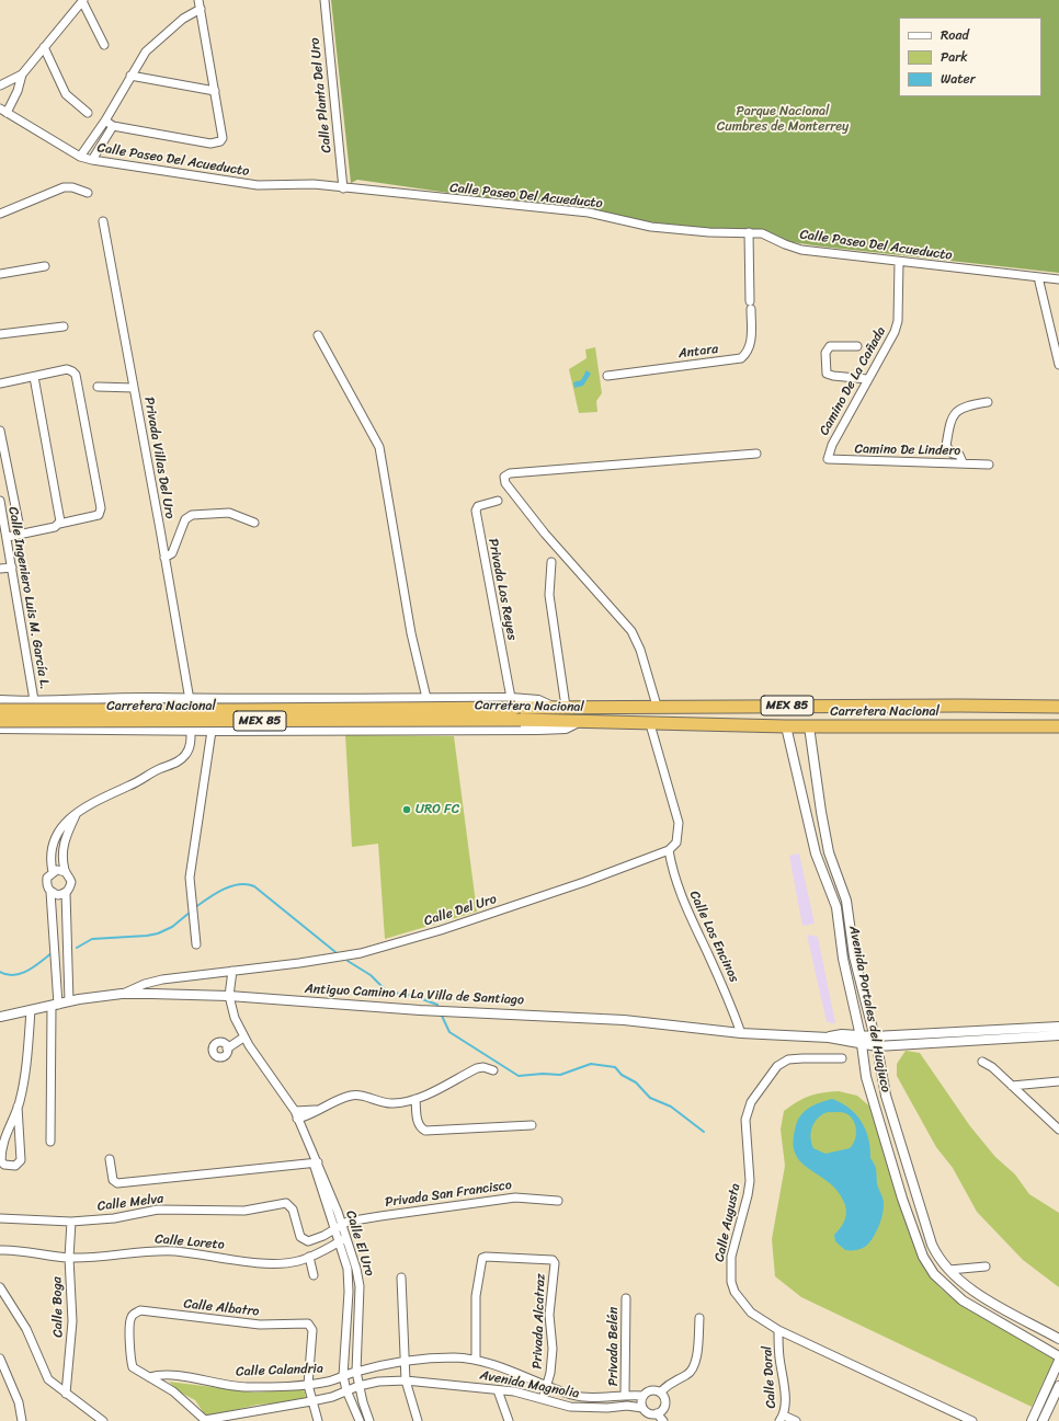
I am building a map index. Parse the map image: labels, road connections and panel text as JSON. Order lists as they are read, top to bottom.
{
  "streets": {
    "highway": ["MEX 85", "Carretera Nacional"],
    "street": [
      "Calle Planta Del Uro",
      "Calle Paseo Del Acueducto",
      "Antara",
      "Camino De La Cañada",
      "Camino De Lindero",
      "Privada Villas Del Uro",
      "Privada Los Reyes",
      "Calle Ingeniero Luis M. García L.",
      "Calle Del Uro",
      "Calle Los Encinos",
      "Antiguo Camino A La Villa de Santiago",
      "Avenida Portales del Huajuco",
      "Privada San Francisco",
      "Calle Melva",
      "Calle Augusta",
      "Calle Loreto",
      "Calle El Uro",
      "Calle Boga",
      "Calle Albatro",
      "Privada Alcatraz",
      "Privada Belén",
      "Calle Calandria",
      "Calle Doral",
      "Avenida Magnolia"
    ]
  },
  "crossings": [
    ["Calle Planta Del Uro", "Calle Paseo Del Acueducto"],
    ["Calle Paseo Del Acueducto", "Antara"],
    ["Calle Paseo Del Acueducto", "Camino De La Cañada"],
    ["Camino De La Cañada", "Camino De Lindero"],
    ["Privada Villas Del Uro", "MEX 85"],
    ["Privada Los Reyes", "MEX 85"],
    ["Privada Los Reyes", "Carretera Nacional"],
    ["Calle Ingeniero Luis M. García L.", "MEX 85"],
    ["MEX 85", "Carretera Nacional"],
    ["Carretera Nacional", "Avenida Portales del Huajuco"],
    ["Calle Del Uro", "Calle Los Encinos"],
    ["Calle Del Uro", "Antiguo Camino A La Villa de Santiago"],
    ["Calle Del Uro", "Calle El Uro"],
    ["Calle Los Encinos", "Antiguo Camino A La Villa de Santiago"],
    ["Antiguo Camino A La Villa de Santiago", "Avenida Portales del Huajuco"],
    ["Antiguo Camino A La Villa de Santiago", "Calle El Uro"],
    ["Privada San Francisco", "Calle El Uro"],
    ["Calle Melva", "Calle Boga"],
    ["Calle Augusta", "Calle Doral"],
    ["Calle Loreto", "Calle El Uro"],
    ["Calle Loreto", "Calle Boga"],
    ["Calle El Uro", "Calle Calandria"],
    ["Calle El Uro", "Avenida Magnolia"],
    ["Calle Albatro", "Calle Calandria"],
    ["Privada Alcatraz", "Avenida Magnolia"],
    ["Privada Belén", "Avenida Magnolia"],
    ["Calle Calandria", "Avenida Magnolia"]
  ],
  "parks": ["Parque Nacional Cumbres de Monterrey"],
  "places": ["URO FC"],
  "legend": ["Road", "Park", "Water"]
}
